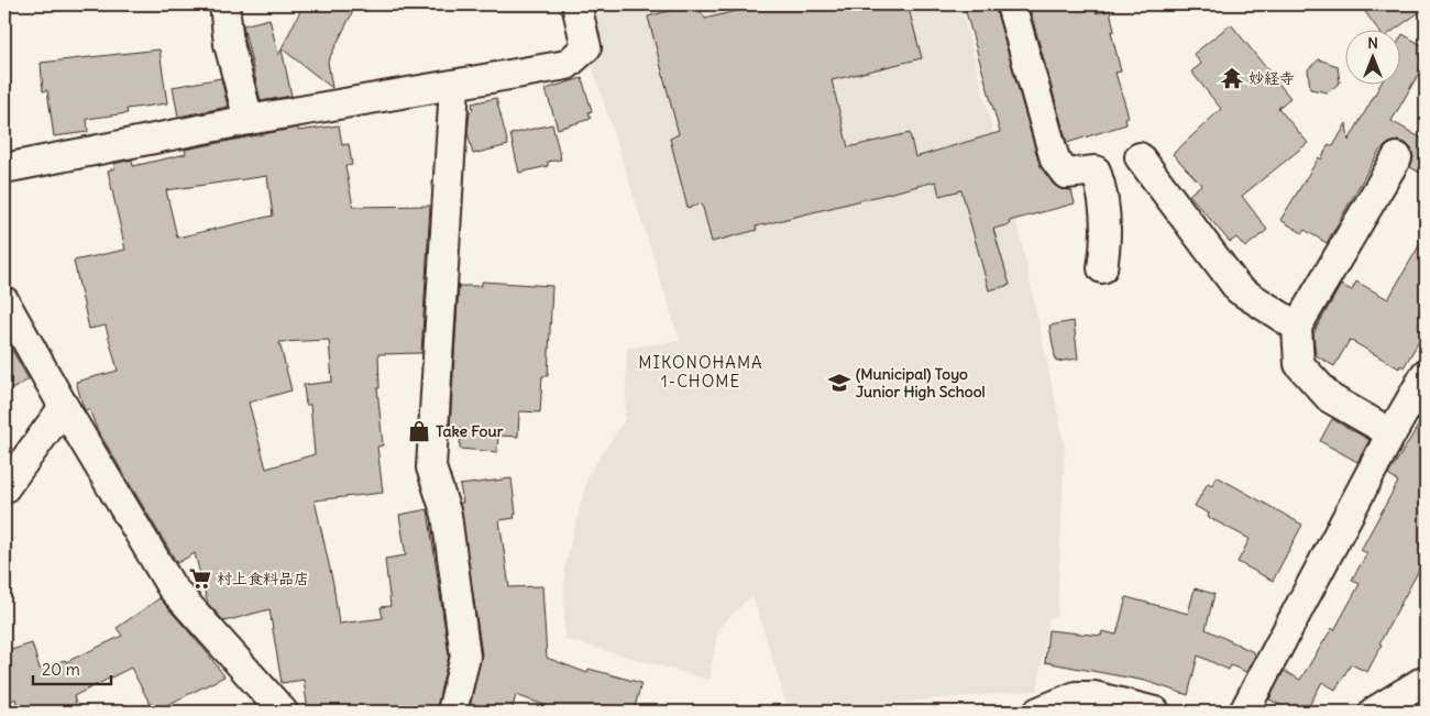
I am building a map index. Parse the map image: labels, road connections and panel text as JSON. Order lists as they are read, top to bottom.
{
  "districts": ["MIKONOHAMA 1-CHOME"],
  "places": {
    "temple": ["妙経寺"],
    "school or university": ["(Municipal) Toyo Junior High School"],
    "shop": ["Take Four"],
    "supermarket": ["村上食料品店"]
  },
  "scale_bar": "20 m",
  "north": "top"
}
